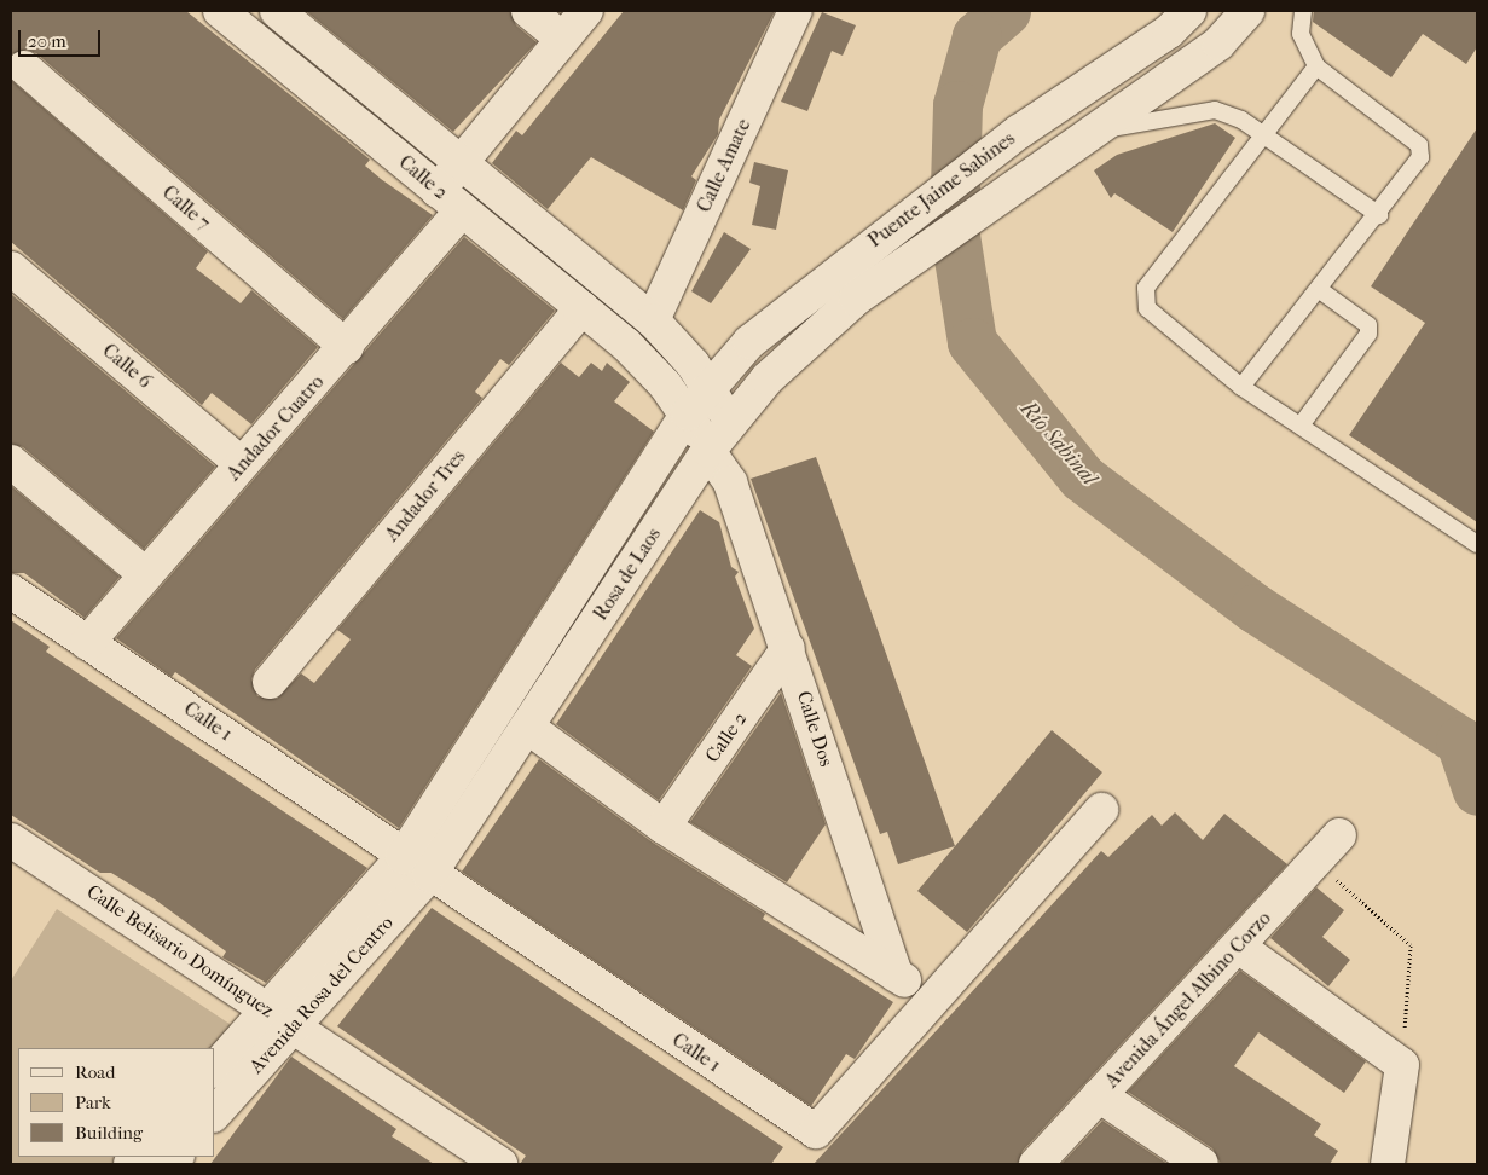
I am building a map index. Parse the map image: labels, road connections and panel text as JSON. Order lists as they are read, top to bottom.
{
  "streets": {
    "street": [
      "Calle Amate",
      "Calle 2",
      "Puente Jaime Sabines",
      "Calle 7",
      "Calle 6",
      "Andador Cuatro",
      "Andador Tres",
      "Rosa de Laos",
      "Calle 1",
      "Calle Dos",
      "Calle Belisario Domínguez",
      "Avenida Rosa del Centro",
      "Avenida Ángel Albino Corzo"
    ]
  },
  "crossings": [
    ["Calle Amate", "Calle 2"],
    ["Calle 2", "Puente Jaime Sabines"],
    ["Calle 2", "Andador Cuatro"],
    ["Calle 2", "Andador Tres"],
    ["Calle 2", "Rosa de Laos"],
    ["Calle 2", "Calle Dos"],
    ["Puente Jaime Sabines", "Rosa de Laos"],
    ["Calle 7", "Andador Cuatro"],
    ["Calle 6", "Andador Cuatro"],
    ["Andador Cuatro", "Calle 1"],
    ["Rosa de Laos", "Calle 1"],
    ["Rosa de Laos", "Calle Dos"],
    ["Rosa de Laos", "Avenida Rosa del Centro"],
    ["Calle 1", "Avenida Rosa del Centro"],
    ["Calle Belisario Domínguez", "Avenida Rosa del Centro"]
  ],
  "water": ["Río Sabinal"],
  "legend": ["Road", "Park", "Building"],
  "scale_bar": "20 m"
}
